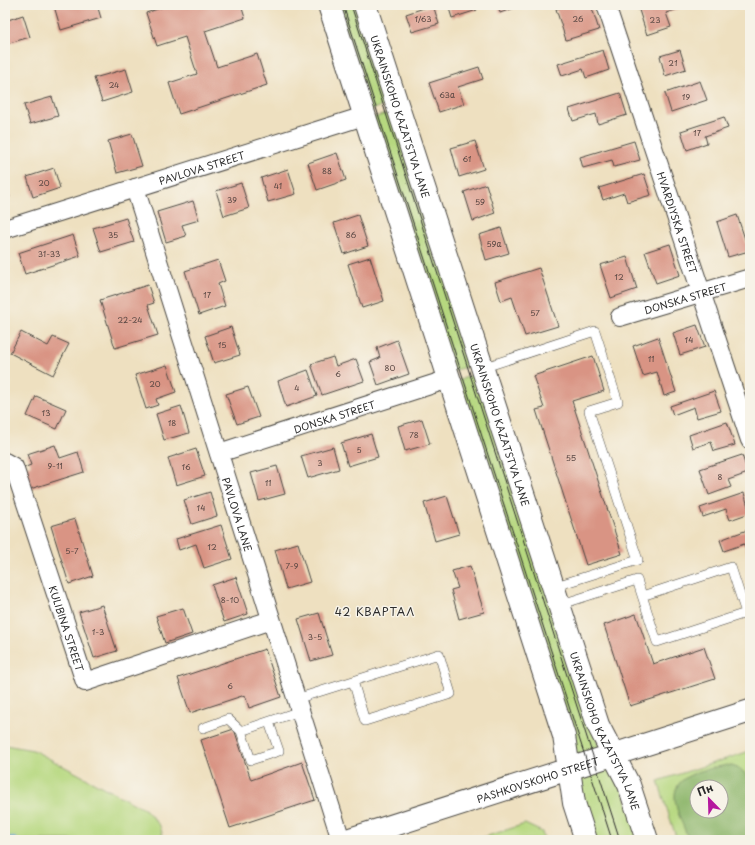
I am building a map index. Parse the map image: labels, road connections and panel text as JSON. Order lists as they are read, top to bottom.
{
  "streets": {
    "street": [
      "UKRAINSKOHO KAZATSTVA LANE",
      "PAVLOVA STREET",
      "HVARDIYSKA STREET",
      "DONSKA STREET",
      "PAVLOVA LANE",
      "KULIBINA STREET",
      "PASHKOVSKOHO STREET"
    ]
  },
  "crossings": [
    ["UKRAINSKOHO KAZATSTVA LANE", "PAVLOVA STREET"],
    ["UKRAINSKOHO KAZATSTVA LANE", "PASHKOVSKOHO STREET"],
    ["PAVLOVA STREET", "PAVLOVA LANE"],
    ["HVARDIYSKA STREET", "DONSKA STREET"],
    ["DONSKA STREET", "PAVLOVA LANE"],
    ["PAVLOVA LANE", "KULIBINA STREET"]
  ],
  "districts": ["42 КВАРТАЛ"],
  "house_numbers": [
    "1/63",
    "26",
    "23",
    "21",
    "24",
    "63а",
    "19",
    "17",
    "61",
    "88",
    "20",
    "41",
    "39",
    "59",
    "35",
    "86",
    "59а",
    "31-33",
    "12",
    "17",
    "57",
    "22-24",
    "14",
    "15",
    "11",
    "80",
    "6",
    "20",
    "4",
    "13",
    "18",
    "78",
    "5",
    "55",
    "3",
    "9-11",
    "16",
    "8",
    "11",
    "14",
    "12",
    "5-7",
    "7-9",
    "8-10",
    "1-3",
    "3-5",
    "6"
  ],
  "north": "top left"
}
